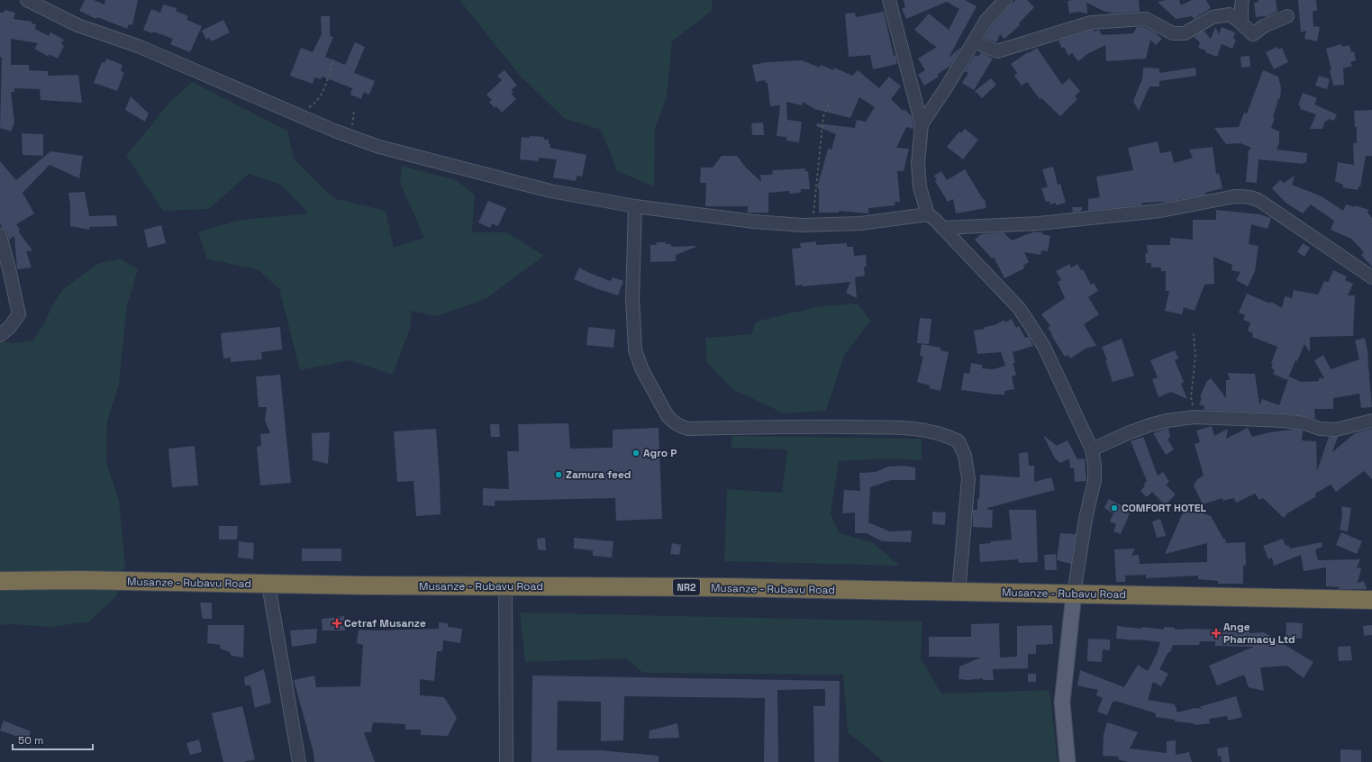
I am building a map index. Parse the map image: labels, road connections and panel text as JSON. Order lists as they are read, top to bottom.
{
  "streets": {
    "highway": ["Musanze - Rubavu Road", "NR2"]
  },
  "places": {
    "other": ["Agro P", "Zamura feed", "COMFORT HOTEL"],
    "health": ["Cetraf Musanze", "Ange Pharmacy Ltd"]
  },
  "scale_bar": "50 m"
}
